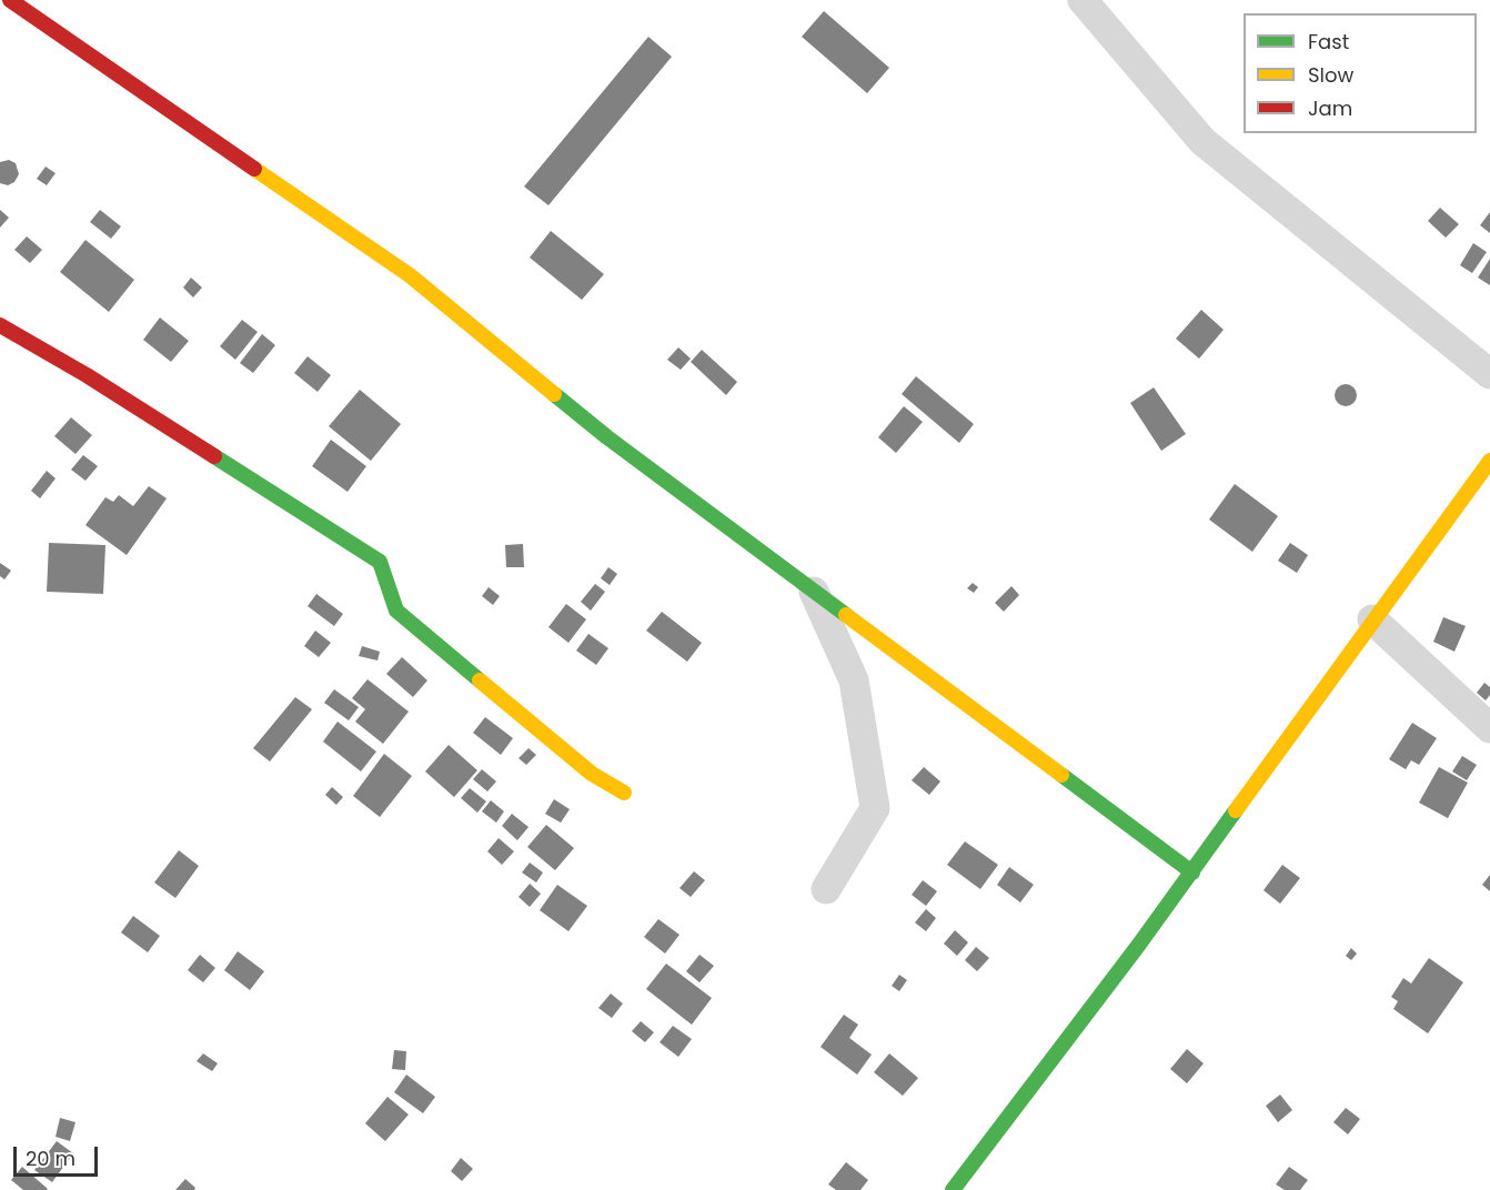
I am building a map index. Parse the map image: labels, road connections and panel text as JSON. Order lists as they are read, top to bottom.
{
  "legend": ["Fast", "Slow", "Jam"],
  "scale_bar": "20 m"
}
